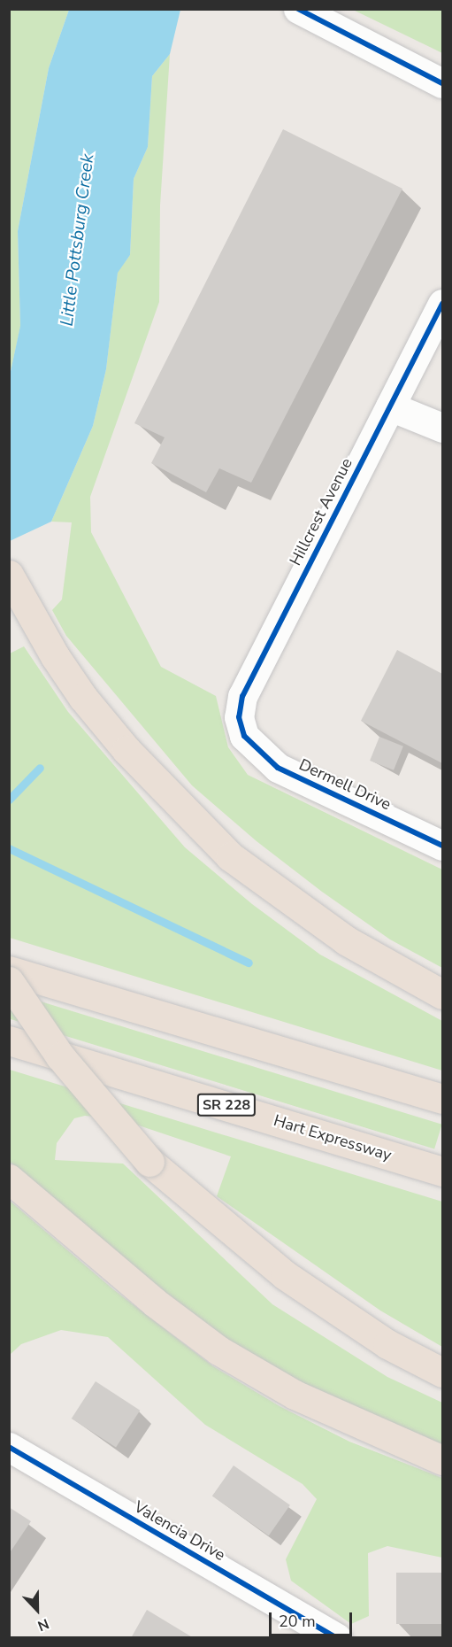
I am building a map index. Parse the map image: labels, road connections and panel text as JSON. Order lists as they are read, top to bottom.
{
  "streets": {
    "highway": ["SR 228", "Hart Expressway"],
    "street": ["Hillcrest Avenue", "Dermell Drive", "Valencia Drive"]
  },
  "crossings": [
    ["Hillcrest Avenue", "Dermell Drive"]
  ],
  "water": ["Little Pottsburg Creek"],
  "scale_bar": "20 m",
  "north": "bottom"
}
